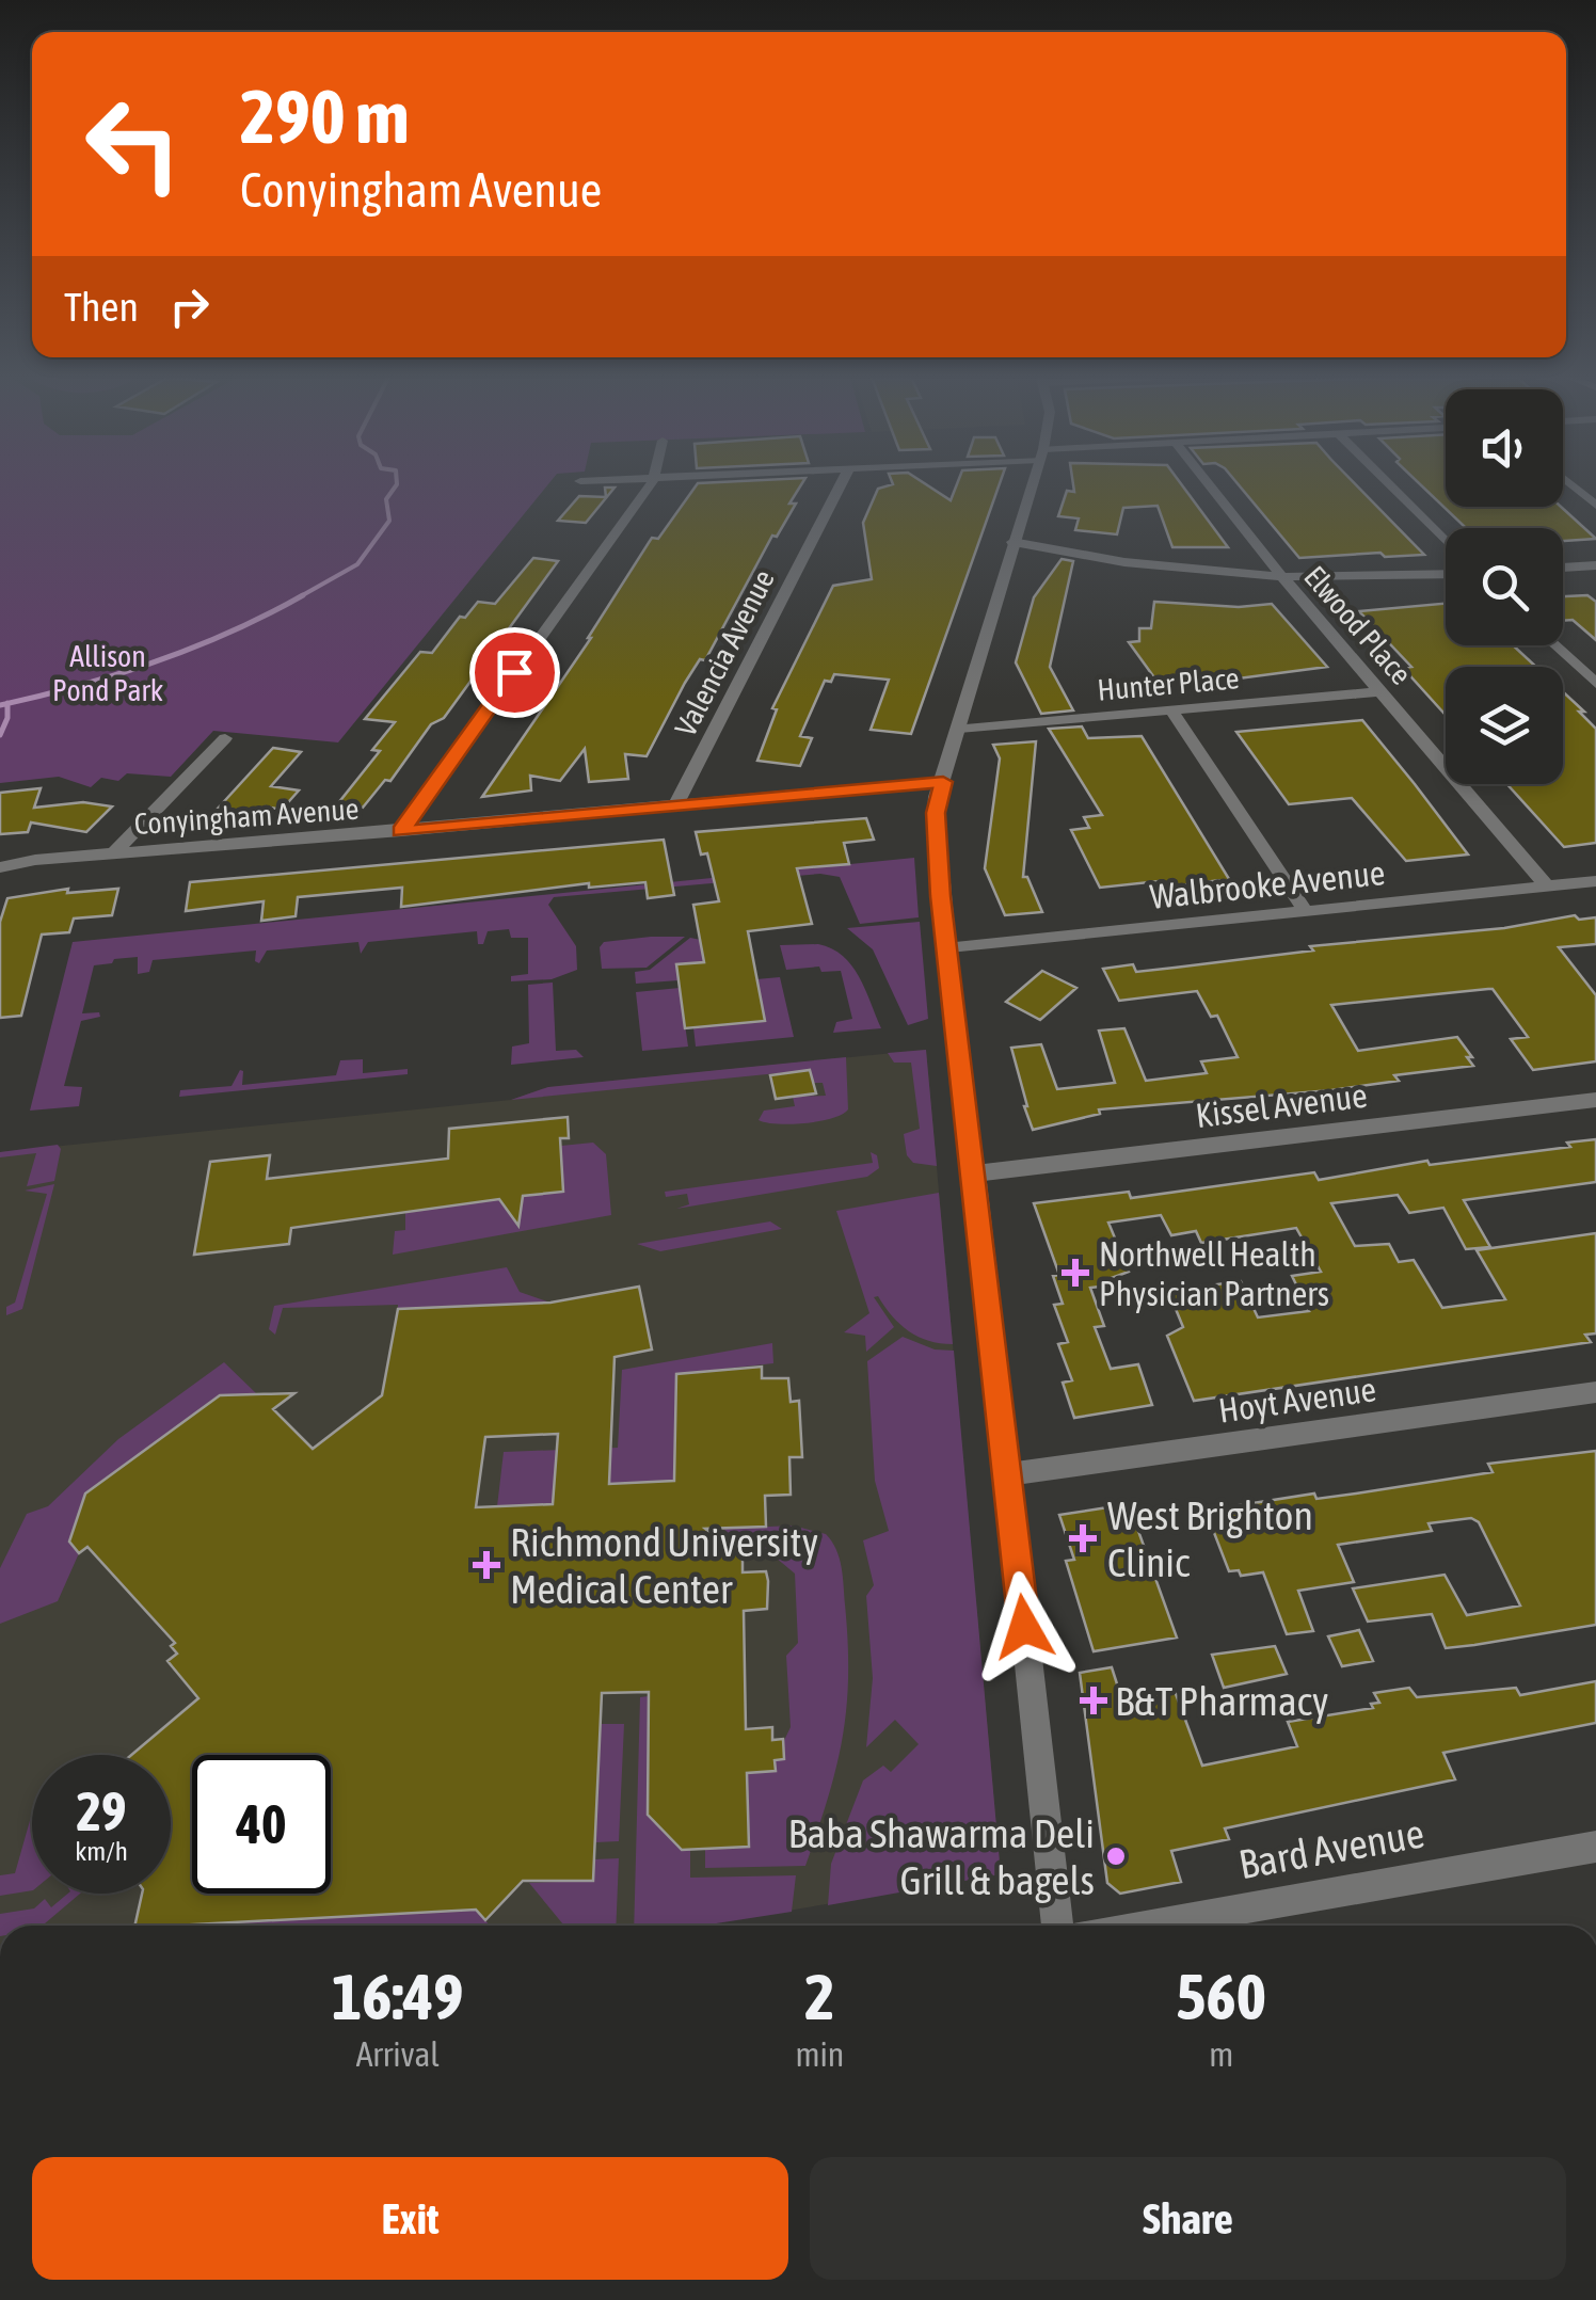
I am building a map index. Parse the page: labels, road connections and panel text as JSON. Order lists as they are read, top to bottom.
{
  "streets": {
    "street": [
      "Elwood Place",
      "Valencia Avenue",
      "Hunter Place",
      "Conyingham Avenue",
      "Walbrooke Avenue",
      "Kissel Avenue",
      "Hoyt Avenue",
      "Bard Avenue"
    ]
  },
  "crossings": [
    ["Elwood Place", "Hunter Place"],
    ["Elwood Place", "Walbrooke Avenue"],
    ["Valencia Avenue", "Conyingham Avenue"]
  ],
  "parks": ["Allison Pond Park"],
  "places": {
    "health": [
      "Northwell Health Physician Partners",
      "West Brighton Clinic",
      "Richmond University Medical Center",
      "B&T Pharmacy"
    ],
    "other": ["Baba Shawarma Deli Grill & bagels"]
  },
  "page": {
    "turn": ["290 m", "Conyingham Avenue"],
    "then": "Then",
    "speed": "29 km/h",
    "limit": "40",
    "eta": [
      "16:49",
      "Arrival",
      "2",
      "min",
      "560",
      "m"
    ],
    "buttons": ["Exit", "Share"]
  }
}
